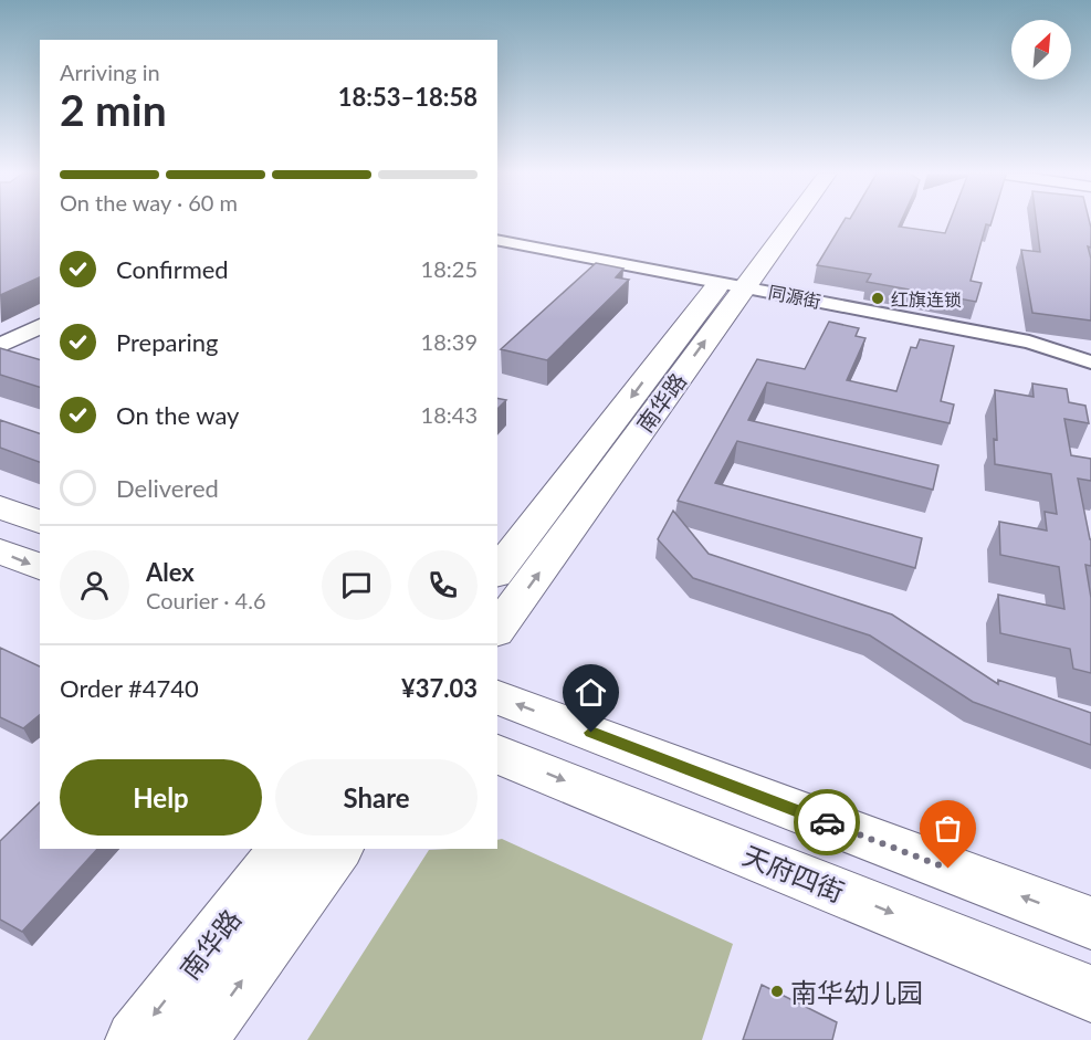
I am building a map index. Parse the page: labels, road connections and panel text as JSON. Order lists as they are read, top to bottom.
{
  "streets": {
    "main road": ["南华路", "天府四街"],
    "street": ["同源街"]
  },
  "crossings": [
    ["同源街", "南华路"]
  ],
  "places": ["红旗连锁", "南华幼儿园"],
  "north": "top right",
  "page": {
    "heading": ["2 min", "Arriving in", "18:53–18:58"],
    "panel": [
      "Alex",
      "Courier · 4.6",
      "Order #4740",
      "¥37.03"
    ],
    "bar": "On the way · 60 m",
    "list": [
      ["Confirmed", "18:25"],
      ["Preparing", "18:39"],
      ["On the way", "18:43"],
      "Delivered"
    ],
    "buttons": ["Help", "Share"]
  }
}
